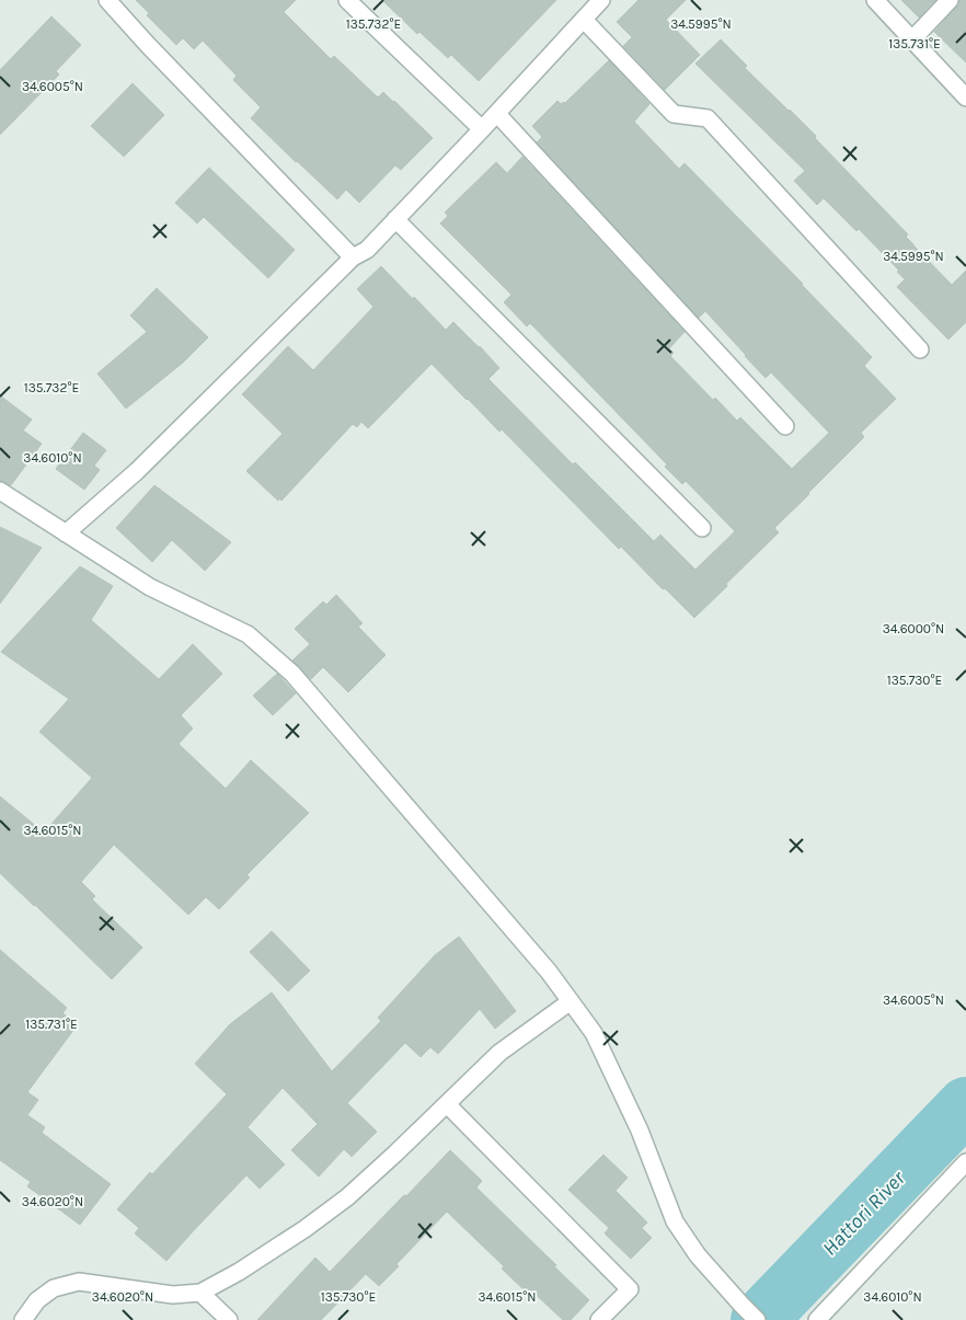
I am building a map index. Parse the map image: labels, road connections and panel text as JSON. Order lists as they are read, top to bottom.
{
  "water": ["Hattori River"],
  "coordinates": [
    "34.5995°N",
    "135.732°E",
    "135.731°E",
    "34.6005°N",
    "34.6010°N",
    "34.6000°N",
    "135.730°E",
    "34.6015°N",
    "34.6020°N"
  ]
}
